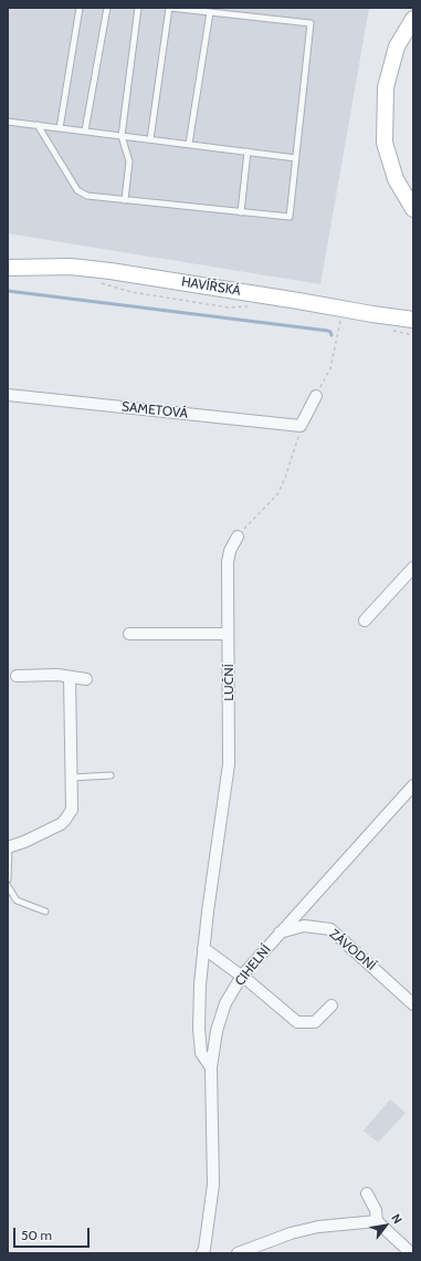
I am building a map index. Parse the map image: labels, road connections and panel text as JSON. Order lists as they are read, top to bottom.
{
  "streets": {
    "street": [
      "HAVÍŘSKÁ",
      "SAMETOVÁ",
      "LUČNÍ",
      "ZÁVODNÍ",
      "CIHELNÍ"
    ]
  },
  "crossings": [
    ["LUČNÍ", "CIHELNÍ"],
    ["ZÁVODNÍ", "CIHELNÍ"]
  ],
  "scale_bar": "50 m",
  "north": "top right"
}
